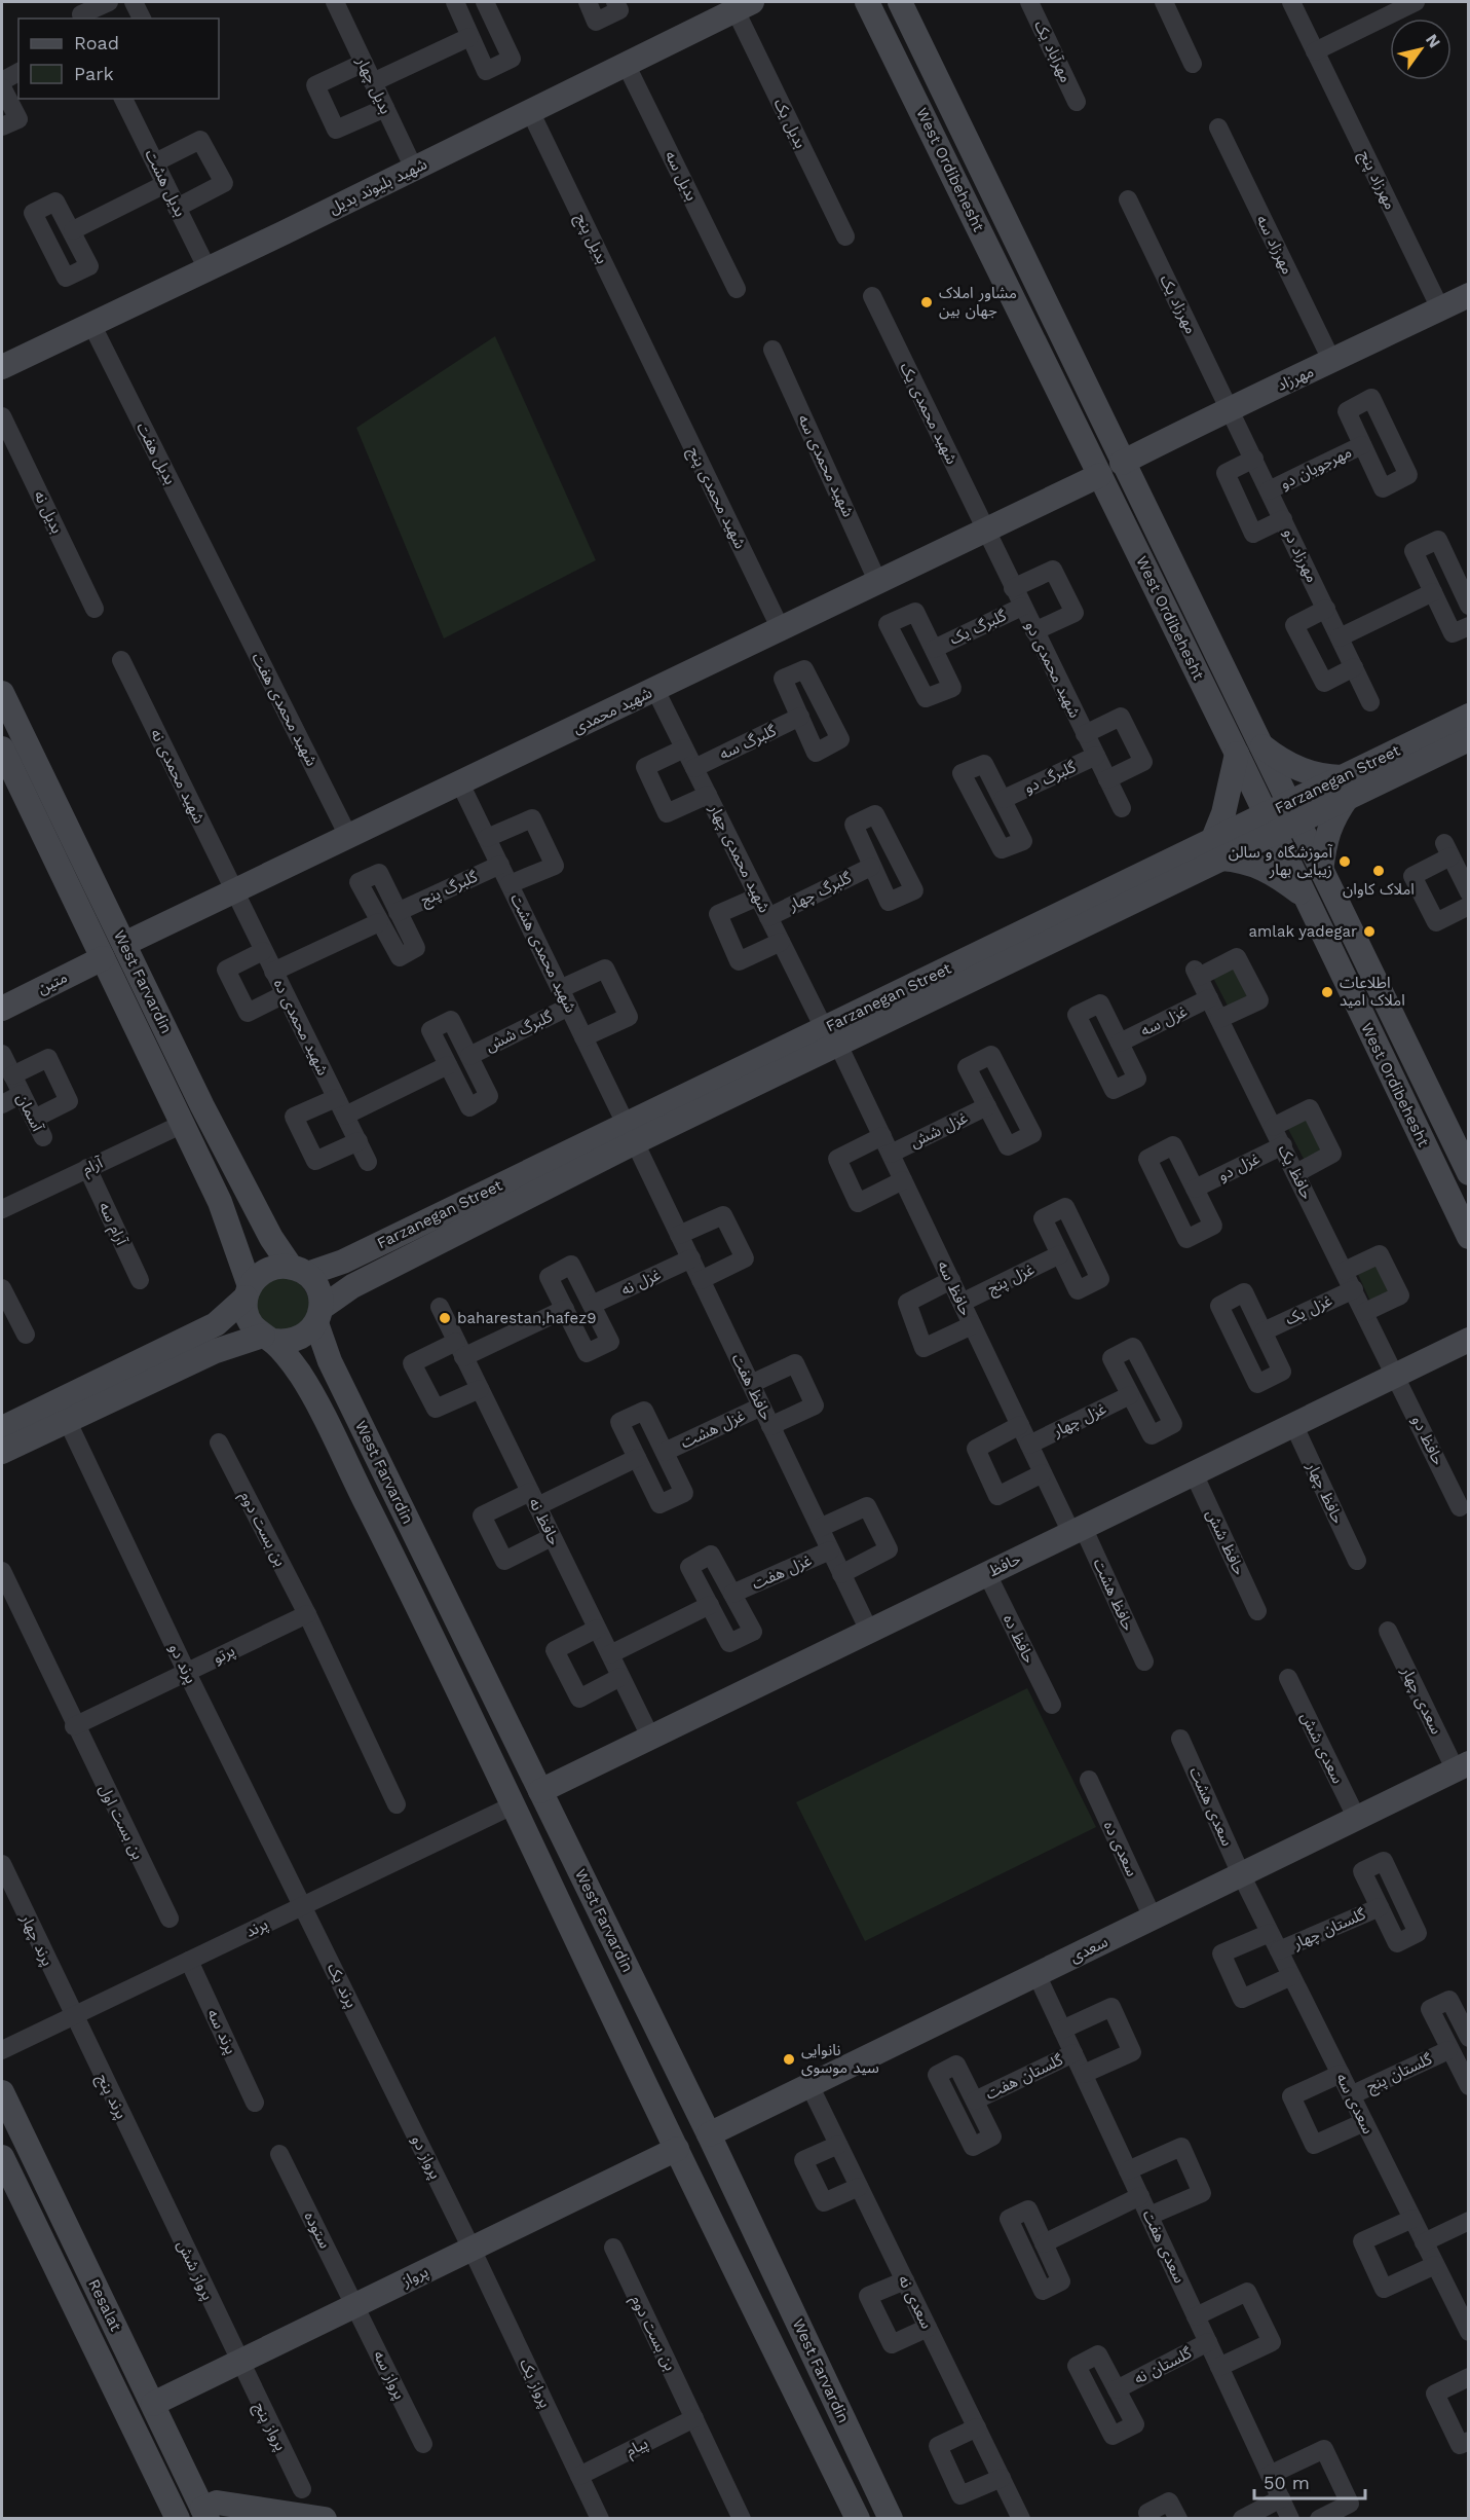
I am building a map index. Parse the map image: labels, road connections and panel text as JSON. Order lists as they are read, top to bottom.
{
  "streets": {
    "street": [
      "مهرآباد یک",
      "بدیل چهار",
      "بدیل یک",
      "West Ordibehesht",
      "بدیل سه",
      "مهرزاد پنج",
      "بدیل هشت",
      "شهید بلیوند بدیل",
      "بدیل پنج",
      "مهرزاد سه",
      "مهرزاد یک",
      "مهرزاد",
      "شهید محمدی یک",
      "بدیل هفت",
      "شهید محمدی سه",
      "مهرجویان دو",
      "شهید محمدی پنج",
      "بدیل نه",
      "مهرزاد دو",
      "گلبرگ یک",
      "شهید محمدی دو",
      "شهید محمدی هفت",
      "شهید محمدی",
      "گلبرگ سه",
      "شهید محمدی نه",
      "گلبرگ دو",
      "Farzanegan Street",
      "شهید محمدی چهار",
      "گلبرگ پنج",
      "گلبرگ چهار",
      "شهید محمدی هشت",
      "West Farvardin",
      "متین",
      "غزل سه",
      "شهید محمدی ده",
      "گلبرگ شش",
      "آسمان",
      "غزل شش",
      "آرام",
      "غزل دو",
      "حافظ یک",
      "آرام سه",
      "غزل پنج",
      "غزل نه",
      "حافظ سه",
      "غزل یک",
      "حافظ هفت",
      "غزل چهار",
      "غزل هشت",
      "حافظ دو",
      "حافظ چهار",
      "حافظ نه",
      "بن بست دوم",
      "حافظ شش",
      "حافظ",
      "غزل هفت",
      "حافظ هشت",
      "حافظ ده",
      "پرتو",
      "پرند دو",
      "سعدی چهار",
      "سعدی شش",
      "سعدی هشت",
      "بن بست اول",
      "سعدی ده",
      "پرند",
      "گلستان چهار",
      "پرند چهار",
      "سعدی",
      "پرند یک",
      "پرند سه",
      "گلستان پنج",
      "گلستان هفت",
      "پرند پنج",
      "سعدی سه",
      "پرواز دو",
      "ستوده",
      "سعدی هفت",
      "پرواز شش",
      "پرواز",
      "سعدی نه",
      "Resalat",
      "گلستان نه",
      "پرواز سه",
      "پرواز یک",
      "پرواز پنج",
      "پیام"
    ]
  },
  "crossings": [
    ["بدیل چهار", "شهید بلیوند بدیل"],
    ["بدیل یک", "شهید بلیوند بدیل"],
    ["West Ordibehesht", "مهرزاد"],
    ["West Ordibehesht", "شهید محمدی"],
    ["West Ordibehesht", "Farzanegan Street"],
    ["بدیل سه", "شهید بلیوند بدیل"],
    ["مهرزاد پنج", "مهرزاد"],
    ["بدیل هشت", "شهید بلیوند بدیل"],
    ["شهید بلیوند بدیل", "بدیل پنج"],
    ["شهید بلیوند بدیل", "بدیل هفت"],
    ["بدیل پنج", "شهید محمدی پنج"],
    ["مهرزاد سه", "مهرزاد"],
    ["مهرزاد یک", "مهرزاد"],
    ["مهرزاد یک", "مهرزاد دو"],
    ["مهرزاد", "مهرزاد دو"],
    ["شهید محمدی یک", "شهید محمدی دو"],
    ["شهید محمدی یک", "شهید محمدی"],
    ["بدیل هفت", "شهید محمدی هفت"],
    ["شهید محمدی سه", "شهید محمدی"],
    ["مهرجویان دو", "مهرزاد دو"],
    ["شهید محمدی پنج", "شهید محمدی"],
    ["گلبرگ یک", "شهید محمدی دو"],
    ["شهید محمدی دو", "شهید محمدی"],
    ["شهید محمدی دو", "گلبرگ دو"],
    ["شهید محمدی هفت", "شهید محمدی"],
    ["شهید محمدی", "شهید محمدی نه"],
    ["شهید محمدی", "شهید محمدی چهار"],
    ["شهید محمدی", "شهید محمدی هشت"],
    ["شهید محمدی", "West Farvardin"],
    ["شهید محمدی", "شهید محمدی ده"],
    ["گلبرگ سه", "شهید محمدی چهار"],
    ["شهید محمدی نه", "شهید محمدی ده"],
    ["Farzanegan Street", "شهید محمدی چهار"],
    ["Farzanegan Street", "شهید محمدی هشت"],
    ["Farzanegan Street", "West Farvardin"],
    ["Farzanegan Street", "حافظ سه"],
    ["Farzanegan Street", "حافظ هفت"],
    ["شهید محمدی چهار", "گلبرگ چهار"],
    ["شهید محمدی چهار", "حافظ سه"],
    ["گلبرگ پنج", "شهید محمدی هشت"],
    ["شهید محمدی هشت", "گلبرگ شش"],
    ["شهید محمدی هشت", "حافظ هفت"],
    ["West Farvardin", "متین"],
    ["West Farvardin", "آرام"],
    ["West Farvardin", "حافظ"],
    ["West Farvardin", "پرند"],
    ["West Farvardin", "سعدی"],
    ["West Farvardin", "پرواز"],
    ["غزل سه", "حافظ یک"],
    ["غزل شش", "حافظ سه"],
    ["آرام", "آرام سه"],
    ["غزل دو", "حافظ یک"],
    ["حافظ یک", "غزل یک"],
    ["حافظ یک", "حافظ دو"],
    ["حافظ یک", "حافظ"],
    ["غزل پنج", "حافظ سه"],
    ["غزل نه", "حافظ هفت"],
    ["حافظ سه", "غزل چهار"],
    ["حافظ سه", "حافظ"],
    ["حافظ سه", "حافظ هشت"],
    ["حافظ هفت", "غزل هشت"],
    ["حافظ هفت", "حافظ"],
    ["حافظ هفت", "غزل هفت"],
    ["حافظ دو", "حافظ"],
    ["حافظ چهار", "حافظ"],
    ["حافظ نه", "حافظ"],
    ["بن بست دوم", "پرتو"],
    ["بن بست دوم", "پیام"],
    ["حافظ شش", "حافظ"],
    ["حافظ", "حافظ هشت"],
    ["حافظ", "حافظ ده"],
    ["پرتو", "پرند دو"],
    ["پرتو", "بن بست اول"],
    ["پرند دو", "پرند"],
    ["پرند دو", "پرند یک"],
    ["سعدی چهار", "سعدی"],
    ["سعدی شش", "سعدی"],
    ["سعدی هشت", "سعدی"],
    ["سعدی هشت", "سعدی سه"],
    ["سعدی ده", "سعدی"],
    ["پرند", "پرند چهار"],
    ["پرند", "پرند یک"],
    ["پرند", "پرند سه"],
    ["پرند", "پرند پنج"],
    ["گلستان چهار", "سعدی سه"],
    ["پرند چهار", "پرند پنج"],
    ["سعدی", "سعدی سه"],
    ["سعدی", "سعدی هفت"],
    ["سعدی", "سعدی نه"],
    ["پرند یک", "پرواز دو"],
    ["گلستان پنج", "سعدی سه"],
    ["گلستان هفت", "سعدی هفت"],
    ["پرند پنج", "پرواز شش"],
    ["پرواز دو", "پرواز"],
    ["پرواز دو", "پرواز یک"],
    ["ستوده", "پرواز"],
    ["ستوده", "پرواز سه"],
    ["سعدی هفت", "گلستان نه"],
    ["پرواز شش", "پرواز"],
    ["پرواز شش", "پرواز پنج"],
    ["پرواز", "Resalat"],
    ["پرواز", "پرواز سه"],
    ["پرواز", "پرواز یک"],
    ["پرواز", "پرواز پنج"],
    ["پرواز یک", "پیام"]
  ],
  "places": [
    "مشاور املاک جهان بین",
    "آموزشگاه و سالن زیبایی بهار",
    "املاک کاوان",
    "amlak yadegar",
    "اطلاعات املاک امید",
    "baharestan,hafez9",
    "نانوایی سید موسوی"
  ],
  "legend": ["Road", "Park"],
  "scale_bar": "50 m",
  "north": "top right"
}
